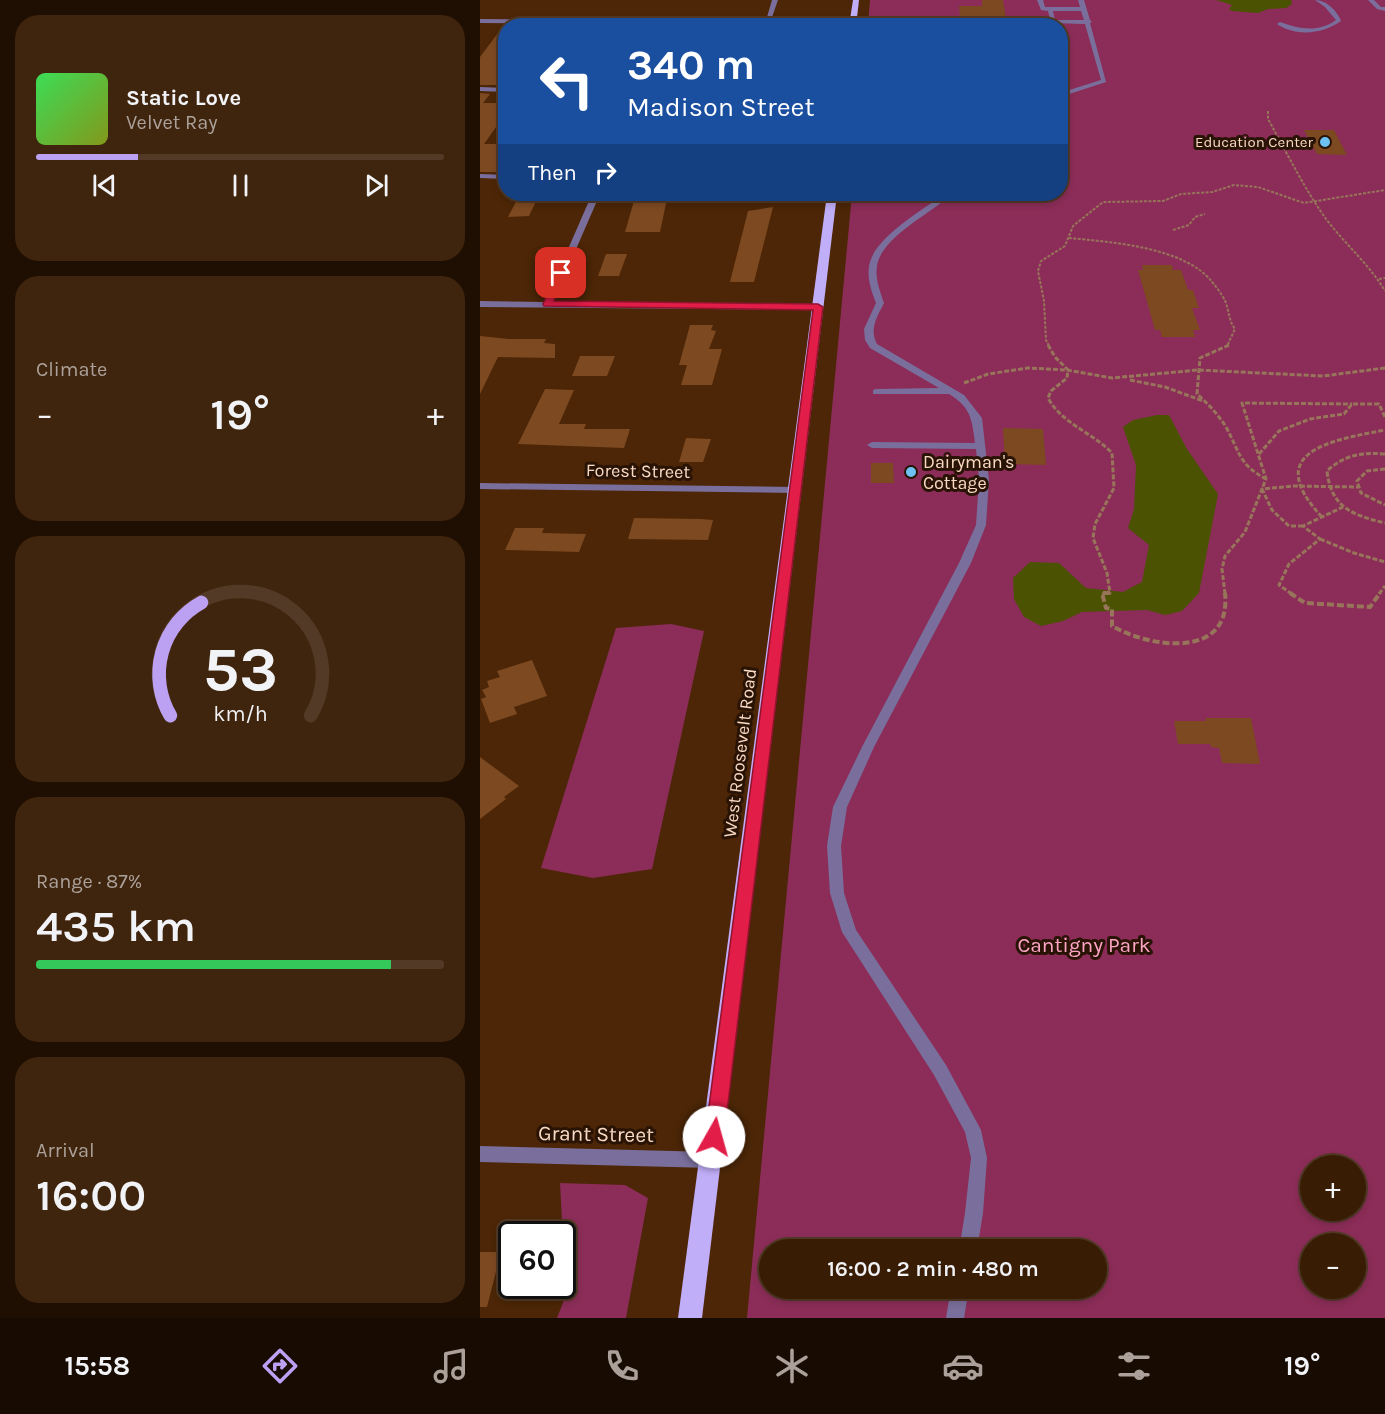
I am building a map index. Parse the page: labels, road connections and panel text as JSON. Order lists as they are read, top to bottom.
{
  "streets": {
    "main road": ["West Roosevelt Road"],
    "street": ["Forest Street", "Grant Street"]
  },
  "crossings": [
    ["Forest Street", "West Roosevelt Road"],
    ["West Roosevelt Road", "Grant Street"]
  ],
  "parks": ["Cantigny Park"],
  "places": ["Education Center", "Dairyman's Cottage"],
  "page": {
    "turn": ["340 m", "Madison Street"],
    "song": ["Static Love", "Velvet Ray"],
    "then": "Then",
    "tile": [
      "Climate",
      ["Range · 87%", "435 km"],
      ["Arrival", "16:00"]
    ],
    "heat": ["−", "19°", "+"],
    "map_buttons": ["+", "−"],
    "limit": "60",
    "trip": "16:00 · 2 min · 480 m",
    "tabs": ["15:58", "19°"],
    "gauge": ["53", "km/h"]
  }
}
